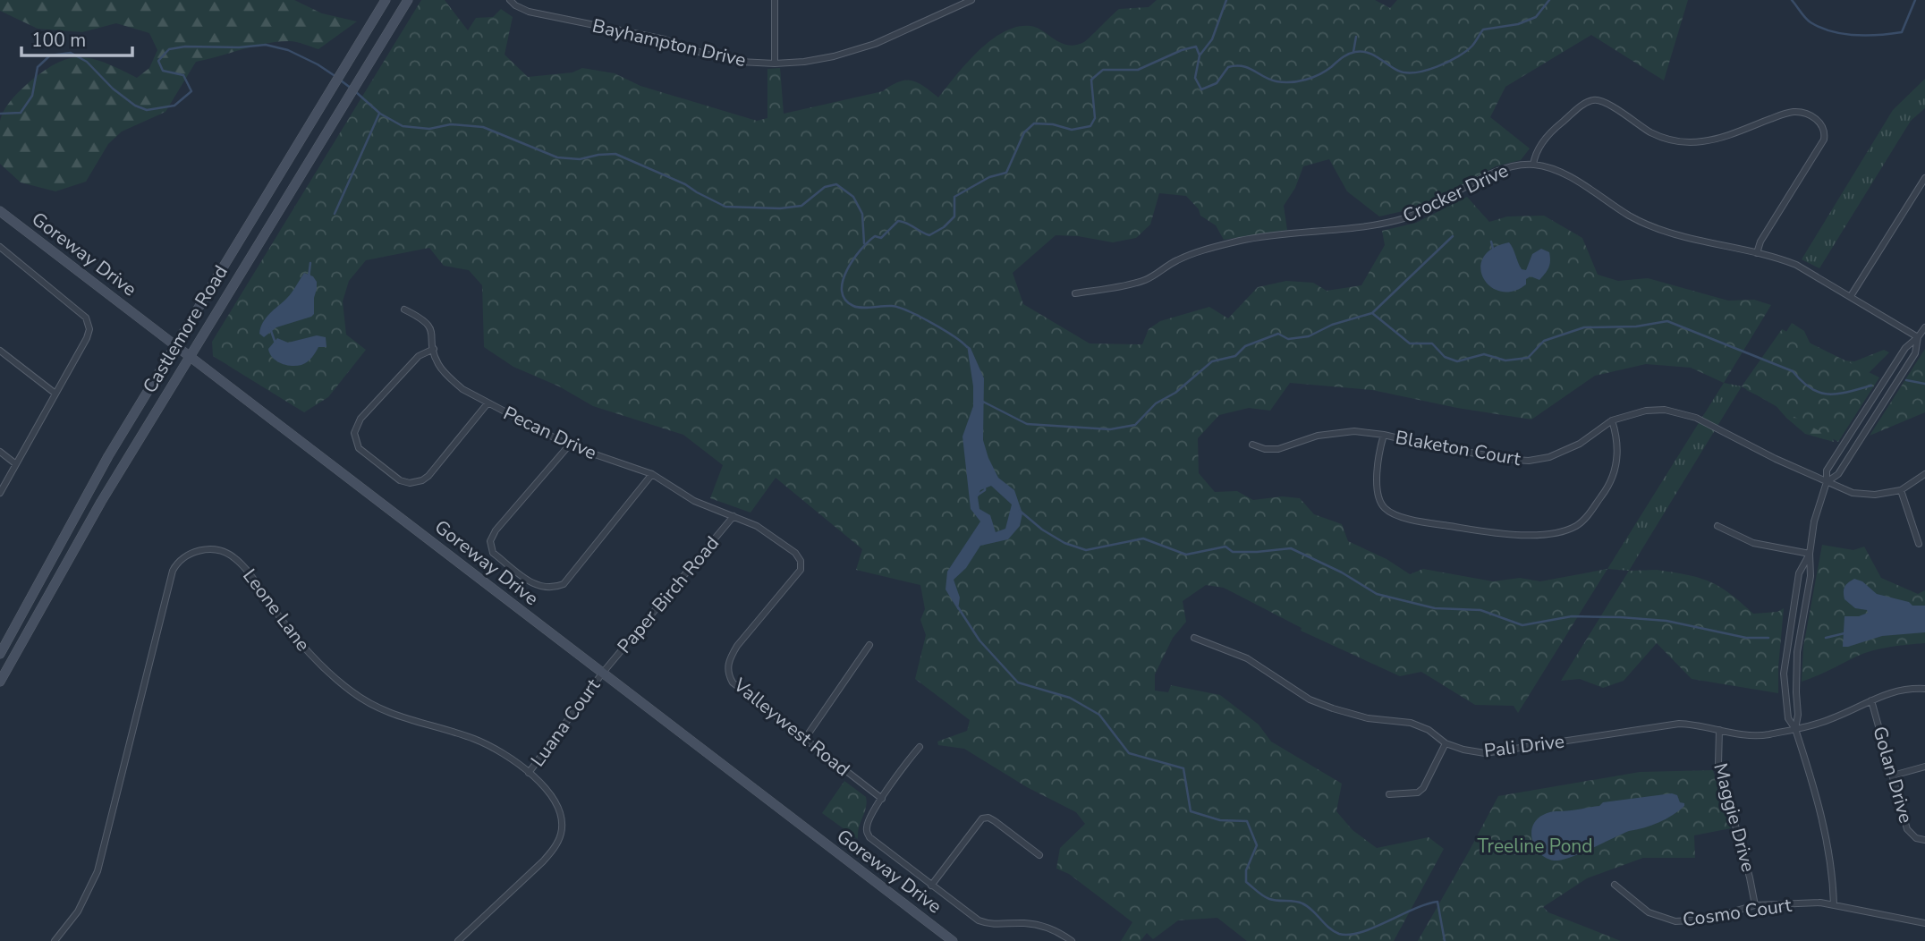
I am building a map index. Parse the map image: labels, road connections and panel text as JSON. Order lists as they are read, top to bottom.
{
  "streets": {
    "main road": ["Goreway Drive", "Castlemore Road"],
    "street": [
      "Bayhampton Drive",
      "Crocker Drive",
      "Pecan Drive",
      "Blaketon Court",
      "Paper Birch Road",
      "Leone Lane",
      "Luana Court",
      "Valleywest Road",
      "Pali Drive",
      "Golan Drive",
      "Maggie Drive",
      "Cosmo Court"
    ]
  },
  "crossings": [
    ["Goreway Drive", "Castlemore Road"],
    ["Goreway Drive", "Paper Birch Road"],
    ["Goreway Drive", "Luana Court"],
    ["Pecan Drive", "Paper Birch Road"],
    ["Pecan Drive", "Valleywest Road"],
    ["Paper Birch Road", "Luana Court"],
    ["Paper Birch Road", "Valleywest Road"],
    ["Leone Lane", "Luana Court"],
    ["Pali Drive", "Golan Drive"],
    ["Pali Drive", "Maggie Drive"],
    ["Maggie Drive", "Cosmo Court"]
  ],
  "parks": ["Treeline Pond"],
  "scale_bar": "100 m"
}
